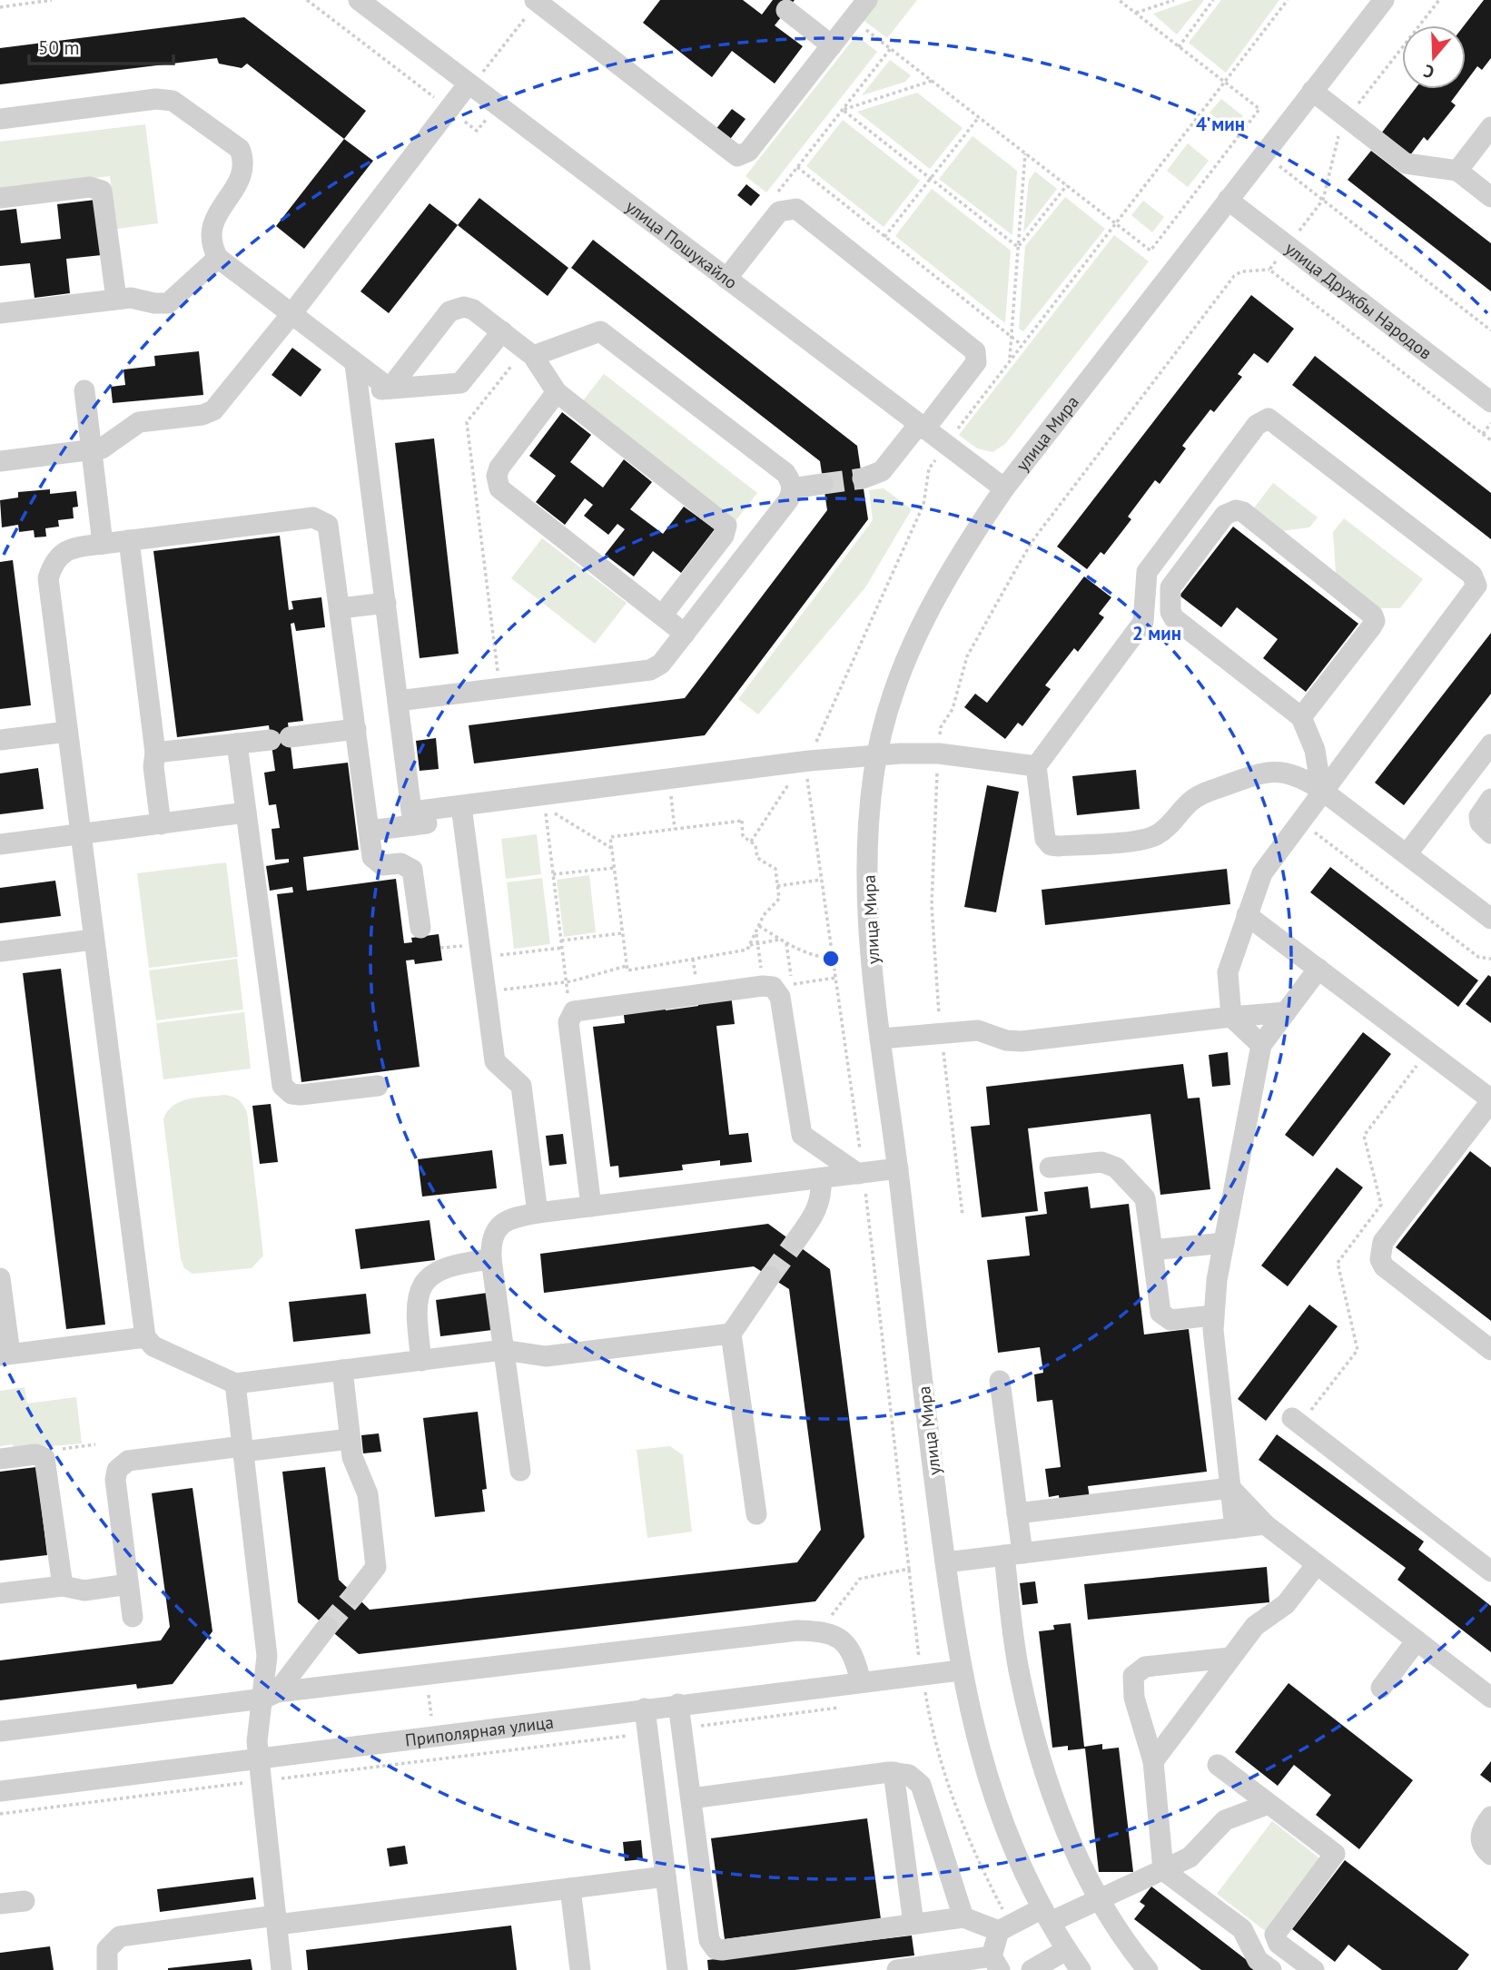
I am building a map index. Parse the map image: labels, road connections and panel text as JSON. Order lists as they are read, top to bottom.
{
  "streets": {
    "street": [
      "улица Пошукайло",
      "улица Дружбы Народов",
      "улица Мира",
      "Приполярная улица"
    ]
  },
  "crossings": [
    ["улица Пошукайло", "улица Мира"],
    ["улица Дружбы Народов", "улица Мира"],
    ["улица Мира", "Приполярная улица"]
  ],
  "scale_bar": "50 m",
  "north": "bottom",
  "rings": ["4 мин", "2 мин"]
}
